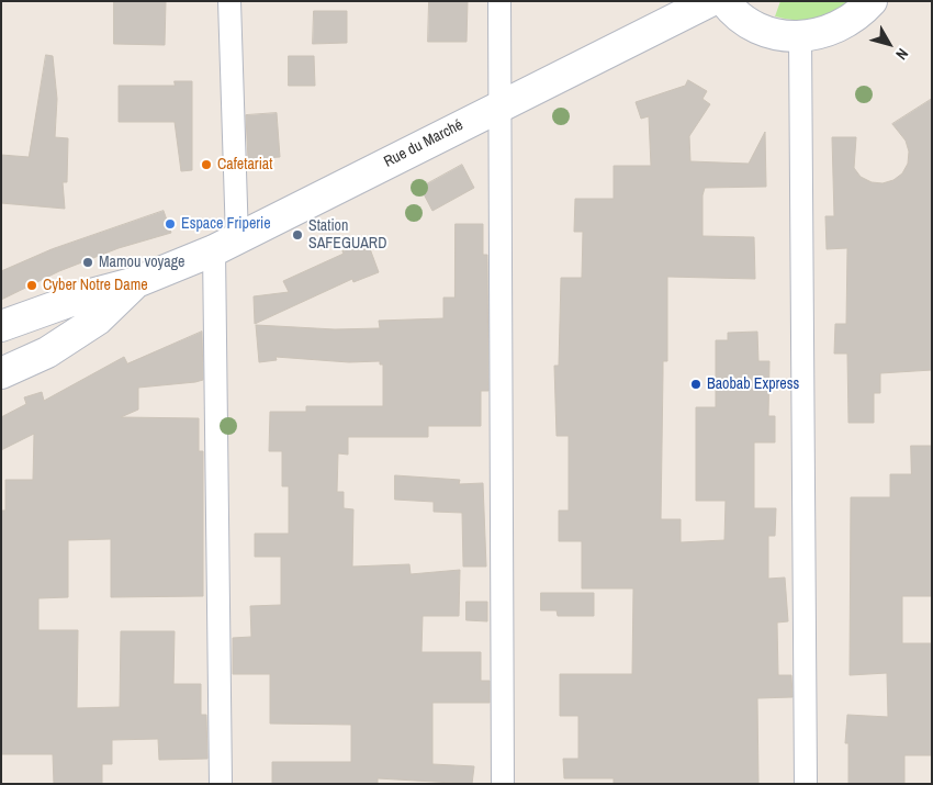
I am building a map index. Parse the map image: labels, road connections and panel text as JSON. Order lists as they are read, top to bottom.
{
  "streets": {
    "main road": ["Rue du Marché"]
  },
  "places": [
    "Cafetariat",
    "Espace Friperie",
    "Station SAFEGUARD",
    "Mamou voyage",
    "Cyber Notre Dame",
    "Baobab Express"
  ],
  "north": "bottom right"
}
